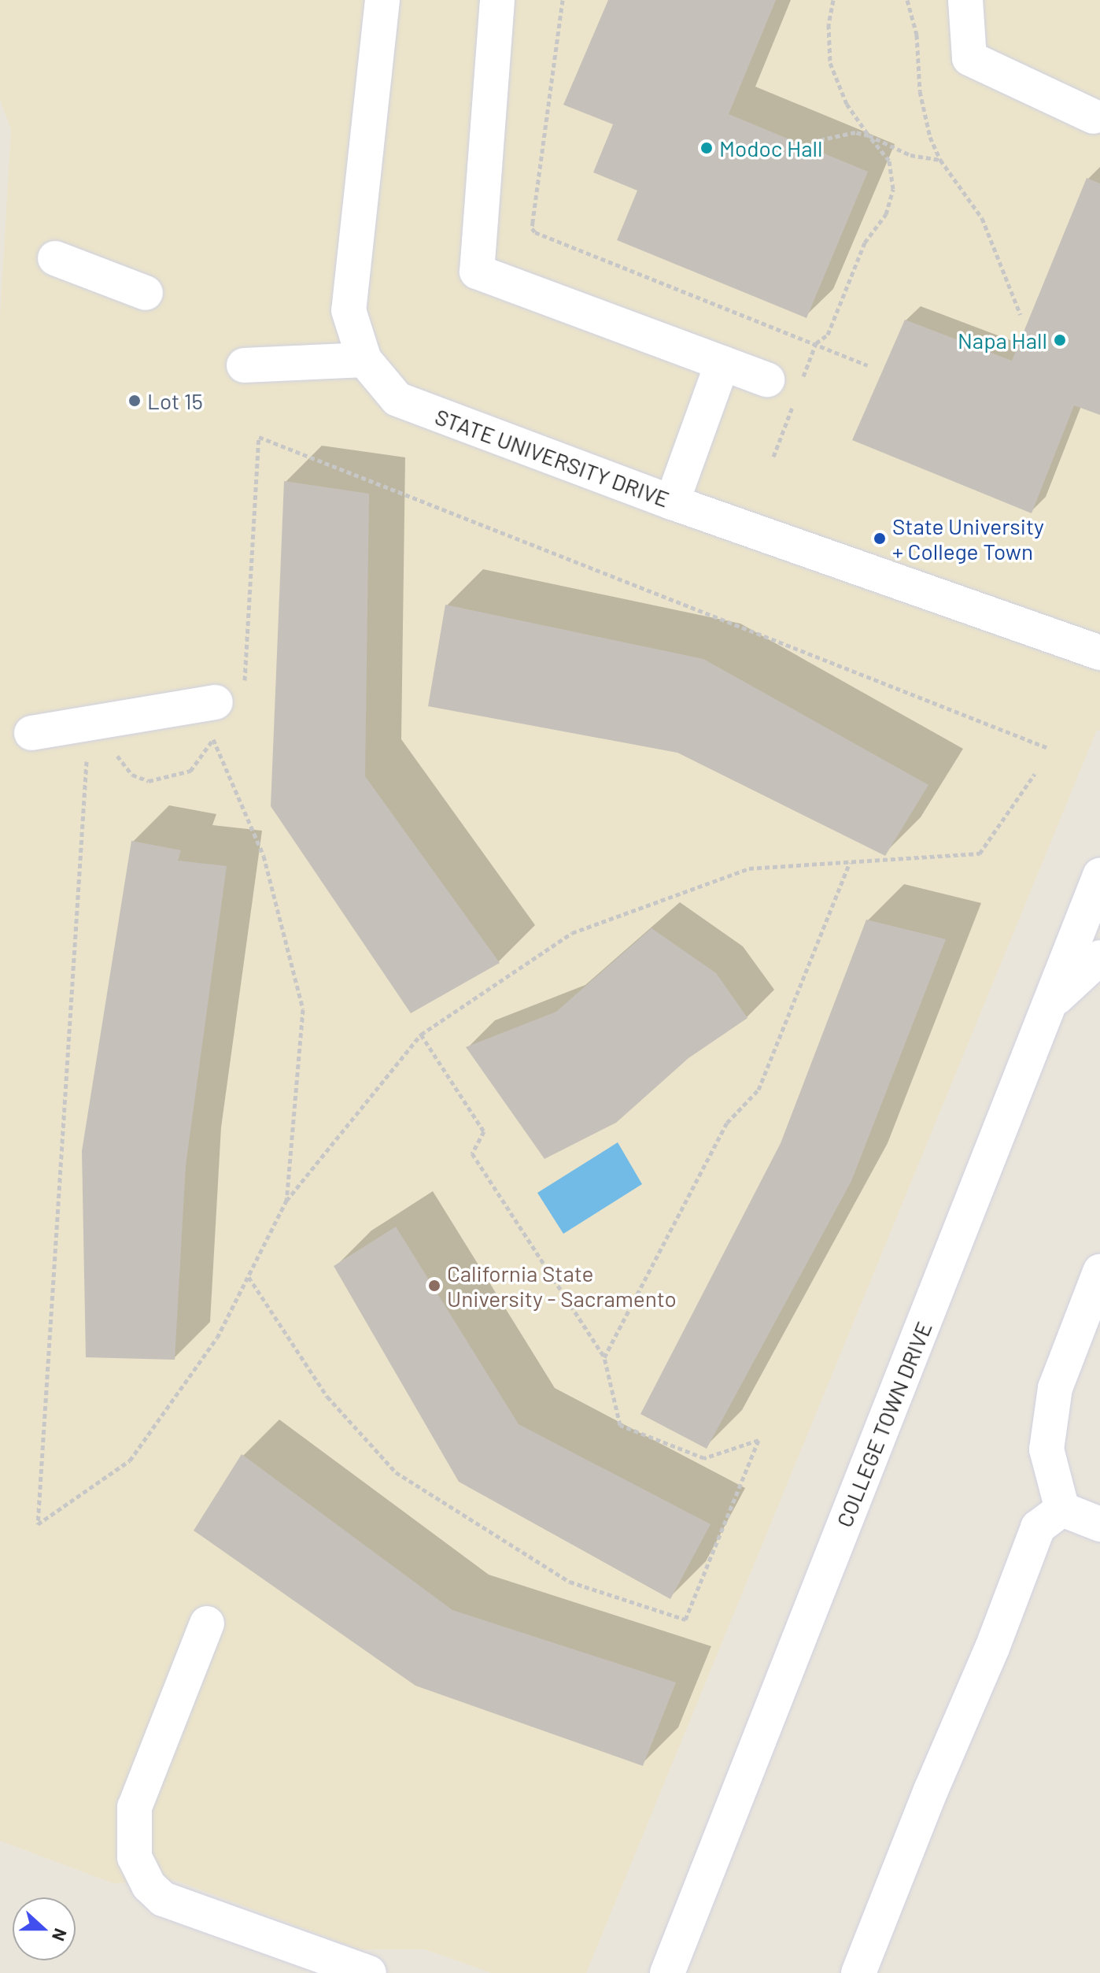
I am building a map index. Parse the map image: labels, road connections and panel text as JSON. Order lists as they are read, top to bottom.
{
  "streets": {
    "street": ["STATE UNIVERSITY DRIVE", "COLLEGE TOWN DRIVE"]
  },
  "places": [
    "Modoc Hall",
    "Napa Hall",
    "Lot 15",
    "State University + College Town",
    "California State University - Sacramento"
  ],
  "north": "right"
}
